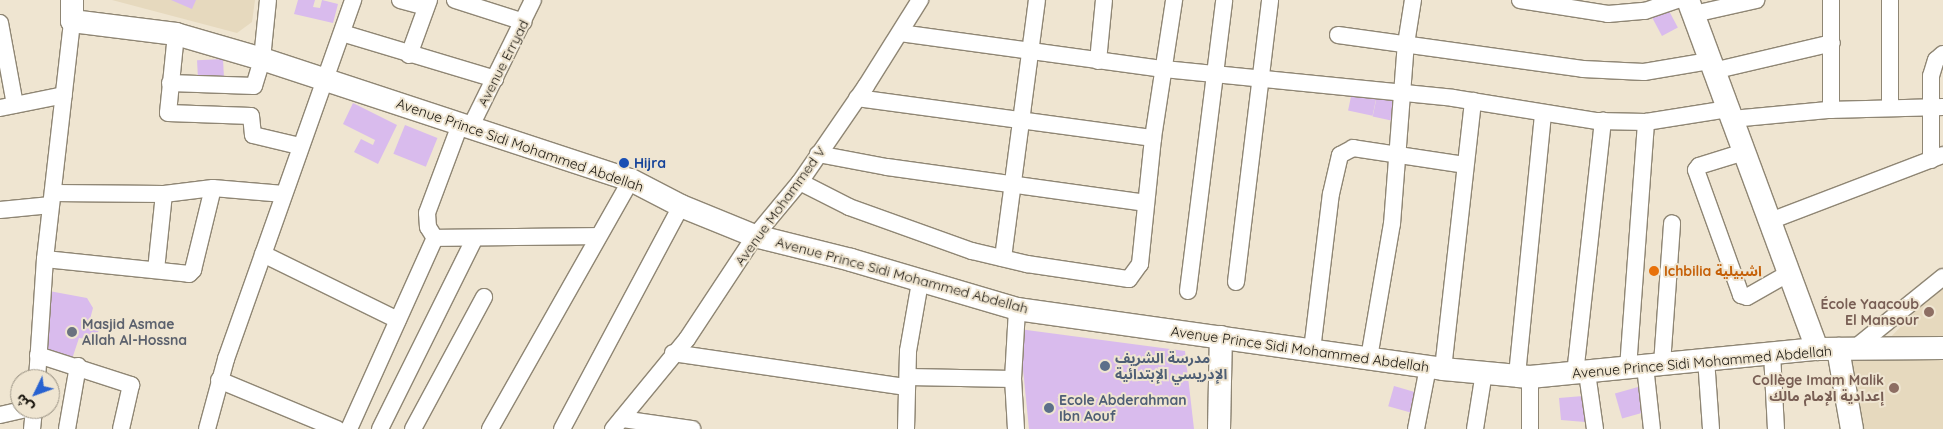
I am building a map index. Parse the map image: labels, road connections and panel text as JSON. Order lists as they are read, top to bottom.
{
  "streets": {
    "street": ["Avenue Erryad", "Avenue Prince Sidi Mohammed Abdellah", "Avenue Mohammed V"]
  },
  "crossings": [
    ["Avenue Erryad", "Avenue Prince Sidi Mohammed Abdellah"],
    ["Avenue Prince Sidi Mohammed Abdellah", "Avenue Mohammed V"]
  ],
  "places": [
    "Hijra",
    "Ichbilia اشبيلية",
    "École Yaacoub El Mansour",
    "Masjid Asmae Allah Al-Hossna",
    "مدرسة الشريف الإدريسي الإبتدائية",
    "Collège Imam Malik إعدادية الإمام مالك",
    "Ecole Abderahman Ibn Aouf"
  ],
  "north": "bottom left"
}
